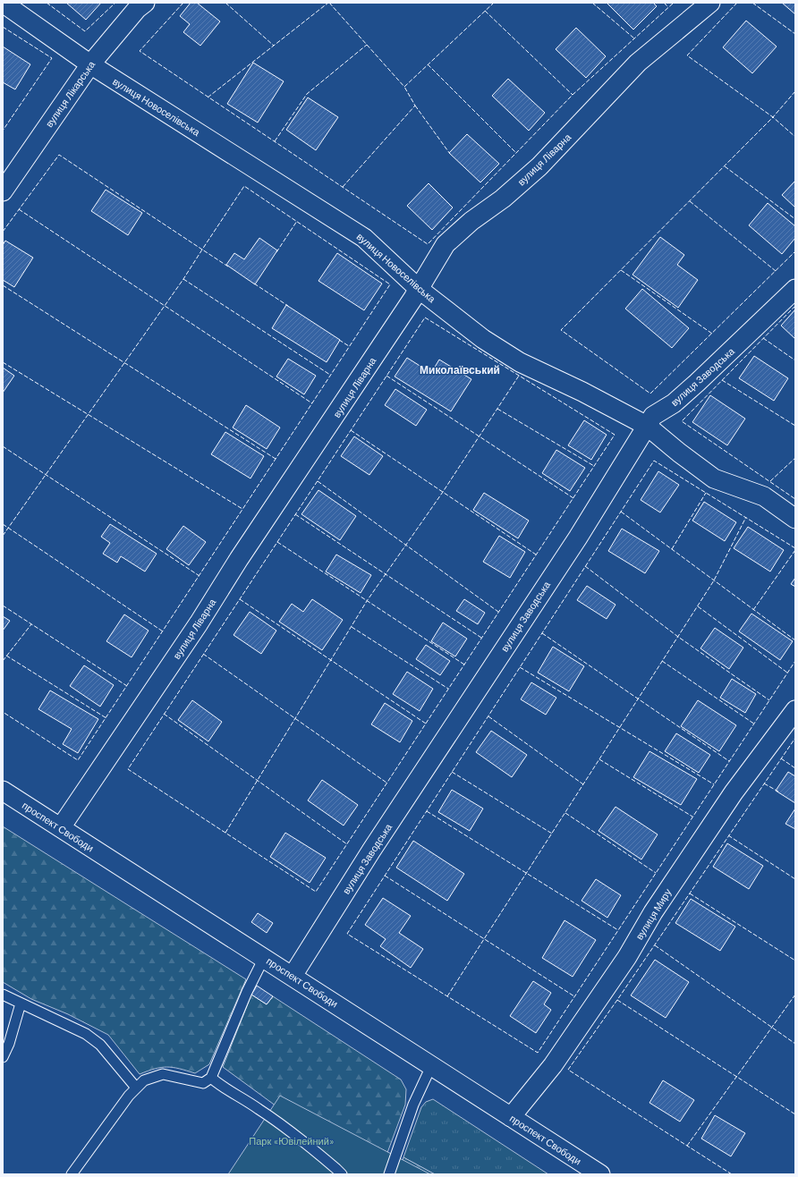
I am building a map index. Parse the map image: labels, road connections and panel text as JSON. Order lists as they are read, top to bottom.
{
  "streets": {
    "street": [
      "вулиця Лікарська",
      "вулиця Новоселівська",
      "вулиця Ліварна",
      "вулиця Заводська",
      "проспект Свободи",
      "вулиця Миру"
    ]
  },
  "crossings": [
    ["вулиця Лікарська", "вулиця Новоселівська"],
    ["вулиця Новоселівська", "вулиця Ліварна"],
    ["вулиця Новоселівська", "вулиця Заводська"],
    ["вулиця Ліварна", "проспект Свободи"],
    ["вулиця Заводська", "проспект Свободи"],
    ["проспект Свободи", "вулиця Миру"]
  ],
  "districts": ["Миколаївський"],
  "parks": ["Парк «Ювілейний»"]
}
